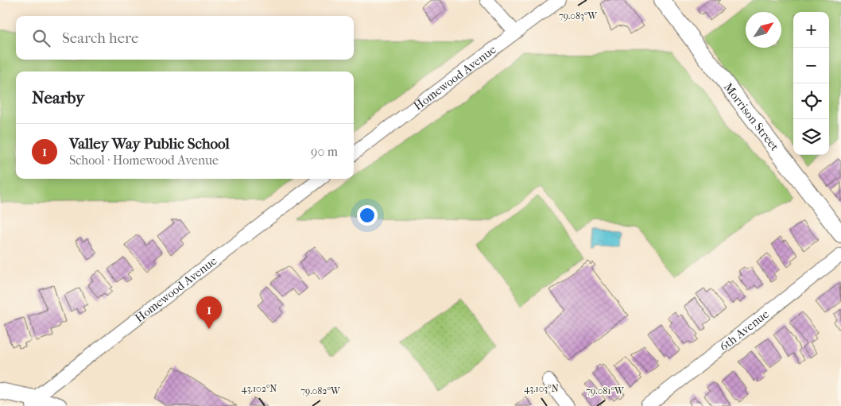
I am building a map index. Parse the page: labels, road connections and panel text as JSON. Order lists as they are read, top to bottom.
{
  "streets": {
    "street": ["Homewood Avenue", "Morrison Street", "6th Avenue"]
  },
  "north": "top right",
  "page": {
    "map_buttons": ["+", "−"],
    "search": "Search here",
    "heading": "Nearby",
    "list": [
      {
        "mark": "1",
        "name": "Valley Way Public School",
        "note": "School · Homewood Avenue",
        "value": "90 m"
      }
    ],
    "pins": "1"
  },
  "coordinates": [
    "79.083°W",
    "43.102°N",
    "43.103°N",
    "79.082°W",
    "79.081°W"
  ]
}
